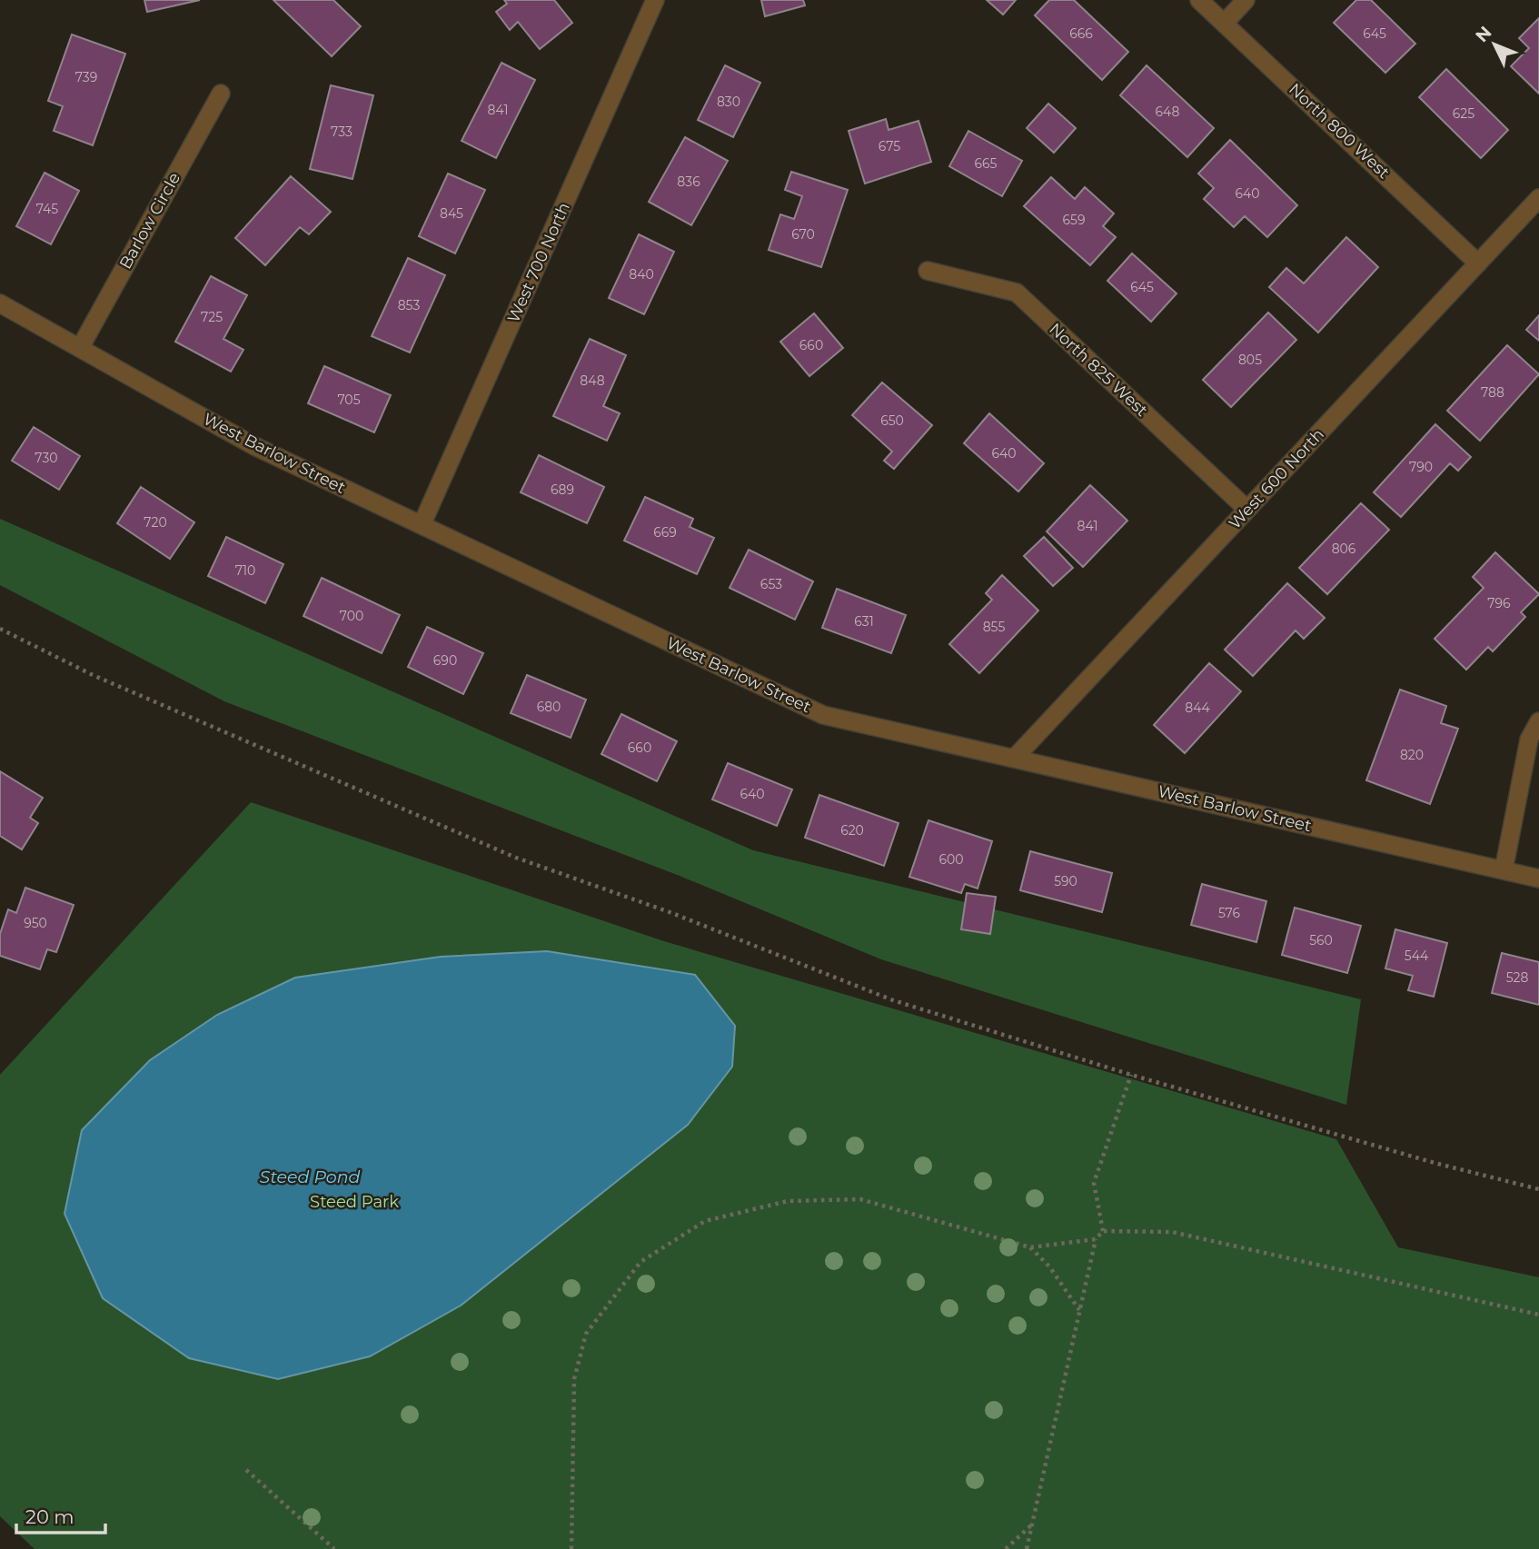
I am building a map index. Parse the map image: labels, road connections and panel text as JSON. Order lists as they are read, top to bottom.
{
  "streets": {
    "street": [
      "North 800 West",
      "Barlow Circle",
      "West 700 North",
      "North 825 West",
      "West Barlow Street",
      "West 600 North"
    ]
  },
  "crossings": [
    ["North 800 West", "West 600 North"],
    ["Barlow Circle", "West Barlow Street"],
    ["West 700 North", "West Barlow Street"],
    ["North 825 West", "West 600 North"],
    ["West Barlow Street", "West 600 North"]
  ],
  "water": ["Steed Pond"],
  "parks": ["Steed Park"],
  "house_numbers": [
    "666",
    "645",
    "739",
    "830",
    "841",
    "648",
    "625",
    "733",
    "675",
    "665",
    "836",
    "640",
    "745",
    "845",
    "659",
    "670",
    "840",
    "645",
    "853",
    "725",
    "660",
    "805",
    "848",
    "788",
    "705",
    "650",
    "640",
    "730",
    "790",
    "689",
    "720",
    "841",
    "669",
    "806",
    "710",
    "653",
    "796",
    "700",
    "631",
    "855",
    "690",
    "680",
    "844",
    "660",
    "820",
    "640",
    "620",
    "600",
    "590",
    "576",
    "950",
    "560",
    "544",
    "528"
  ],
  "scale_bar": "20 m",
  "north": "top left"
}
